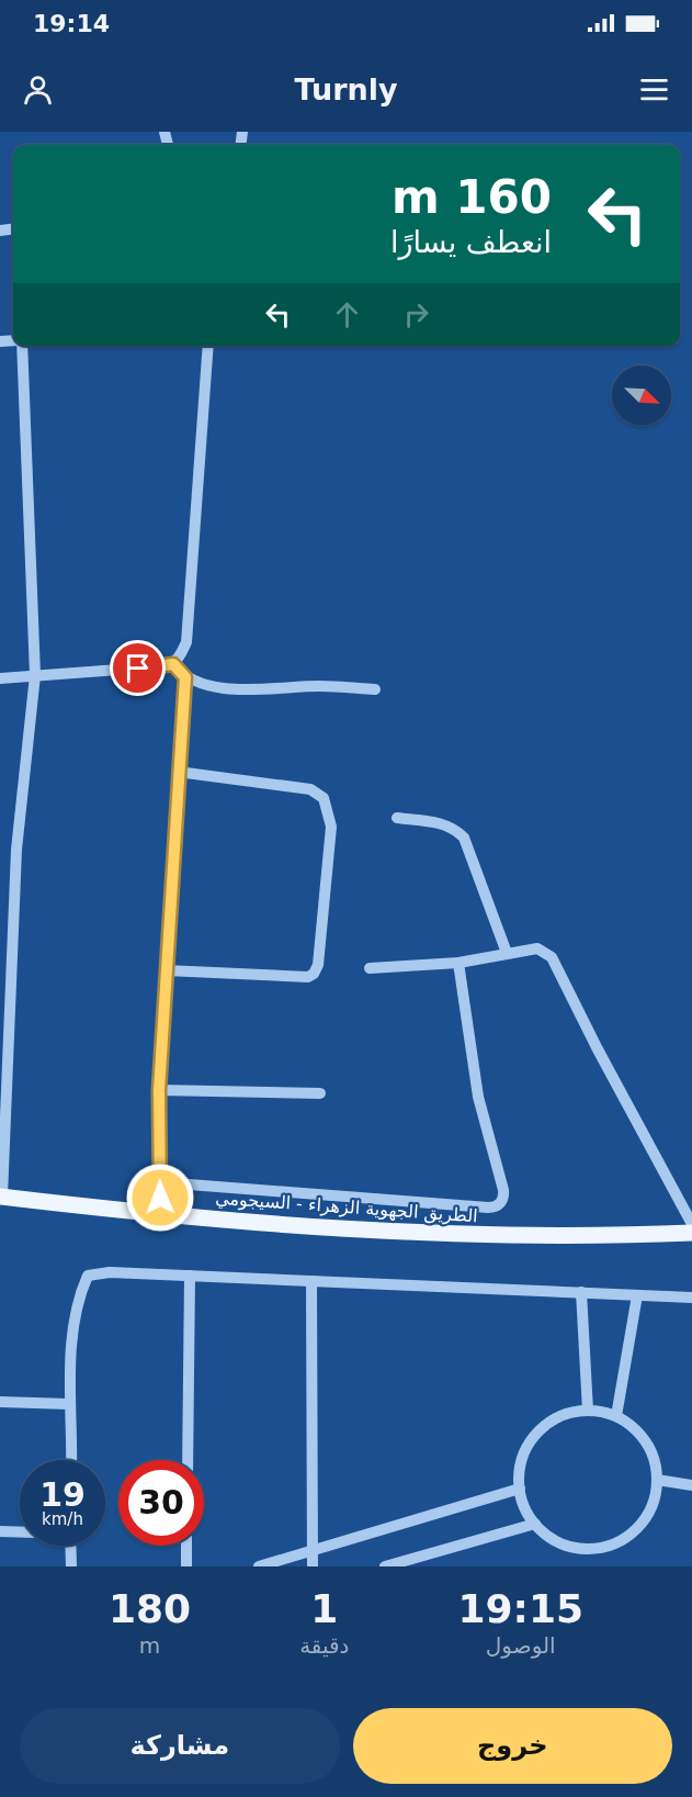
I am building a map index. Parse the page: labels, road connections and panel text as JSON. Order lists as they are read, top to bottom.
{
  "streets": {
    "main road": ["الطريق الجهوية الزهراء - السيجومي"]
  },
  "north": "bottom right",
  "page": {
    "status": "19:14",
    "header": "Turnly",
    "turn": ["160 m", "انعطف يسارًا"],
    "speed": "19 km/h",
    "limit": "30",
    "eta": [
      "19:15",
      "الوصول",
      "1",
      "دقيقة",
      "180",
      "m"
    ],
    "buttons": ["خروج", "مشاركة"]
  }
}
